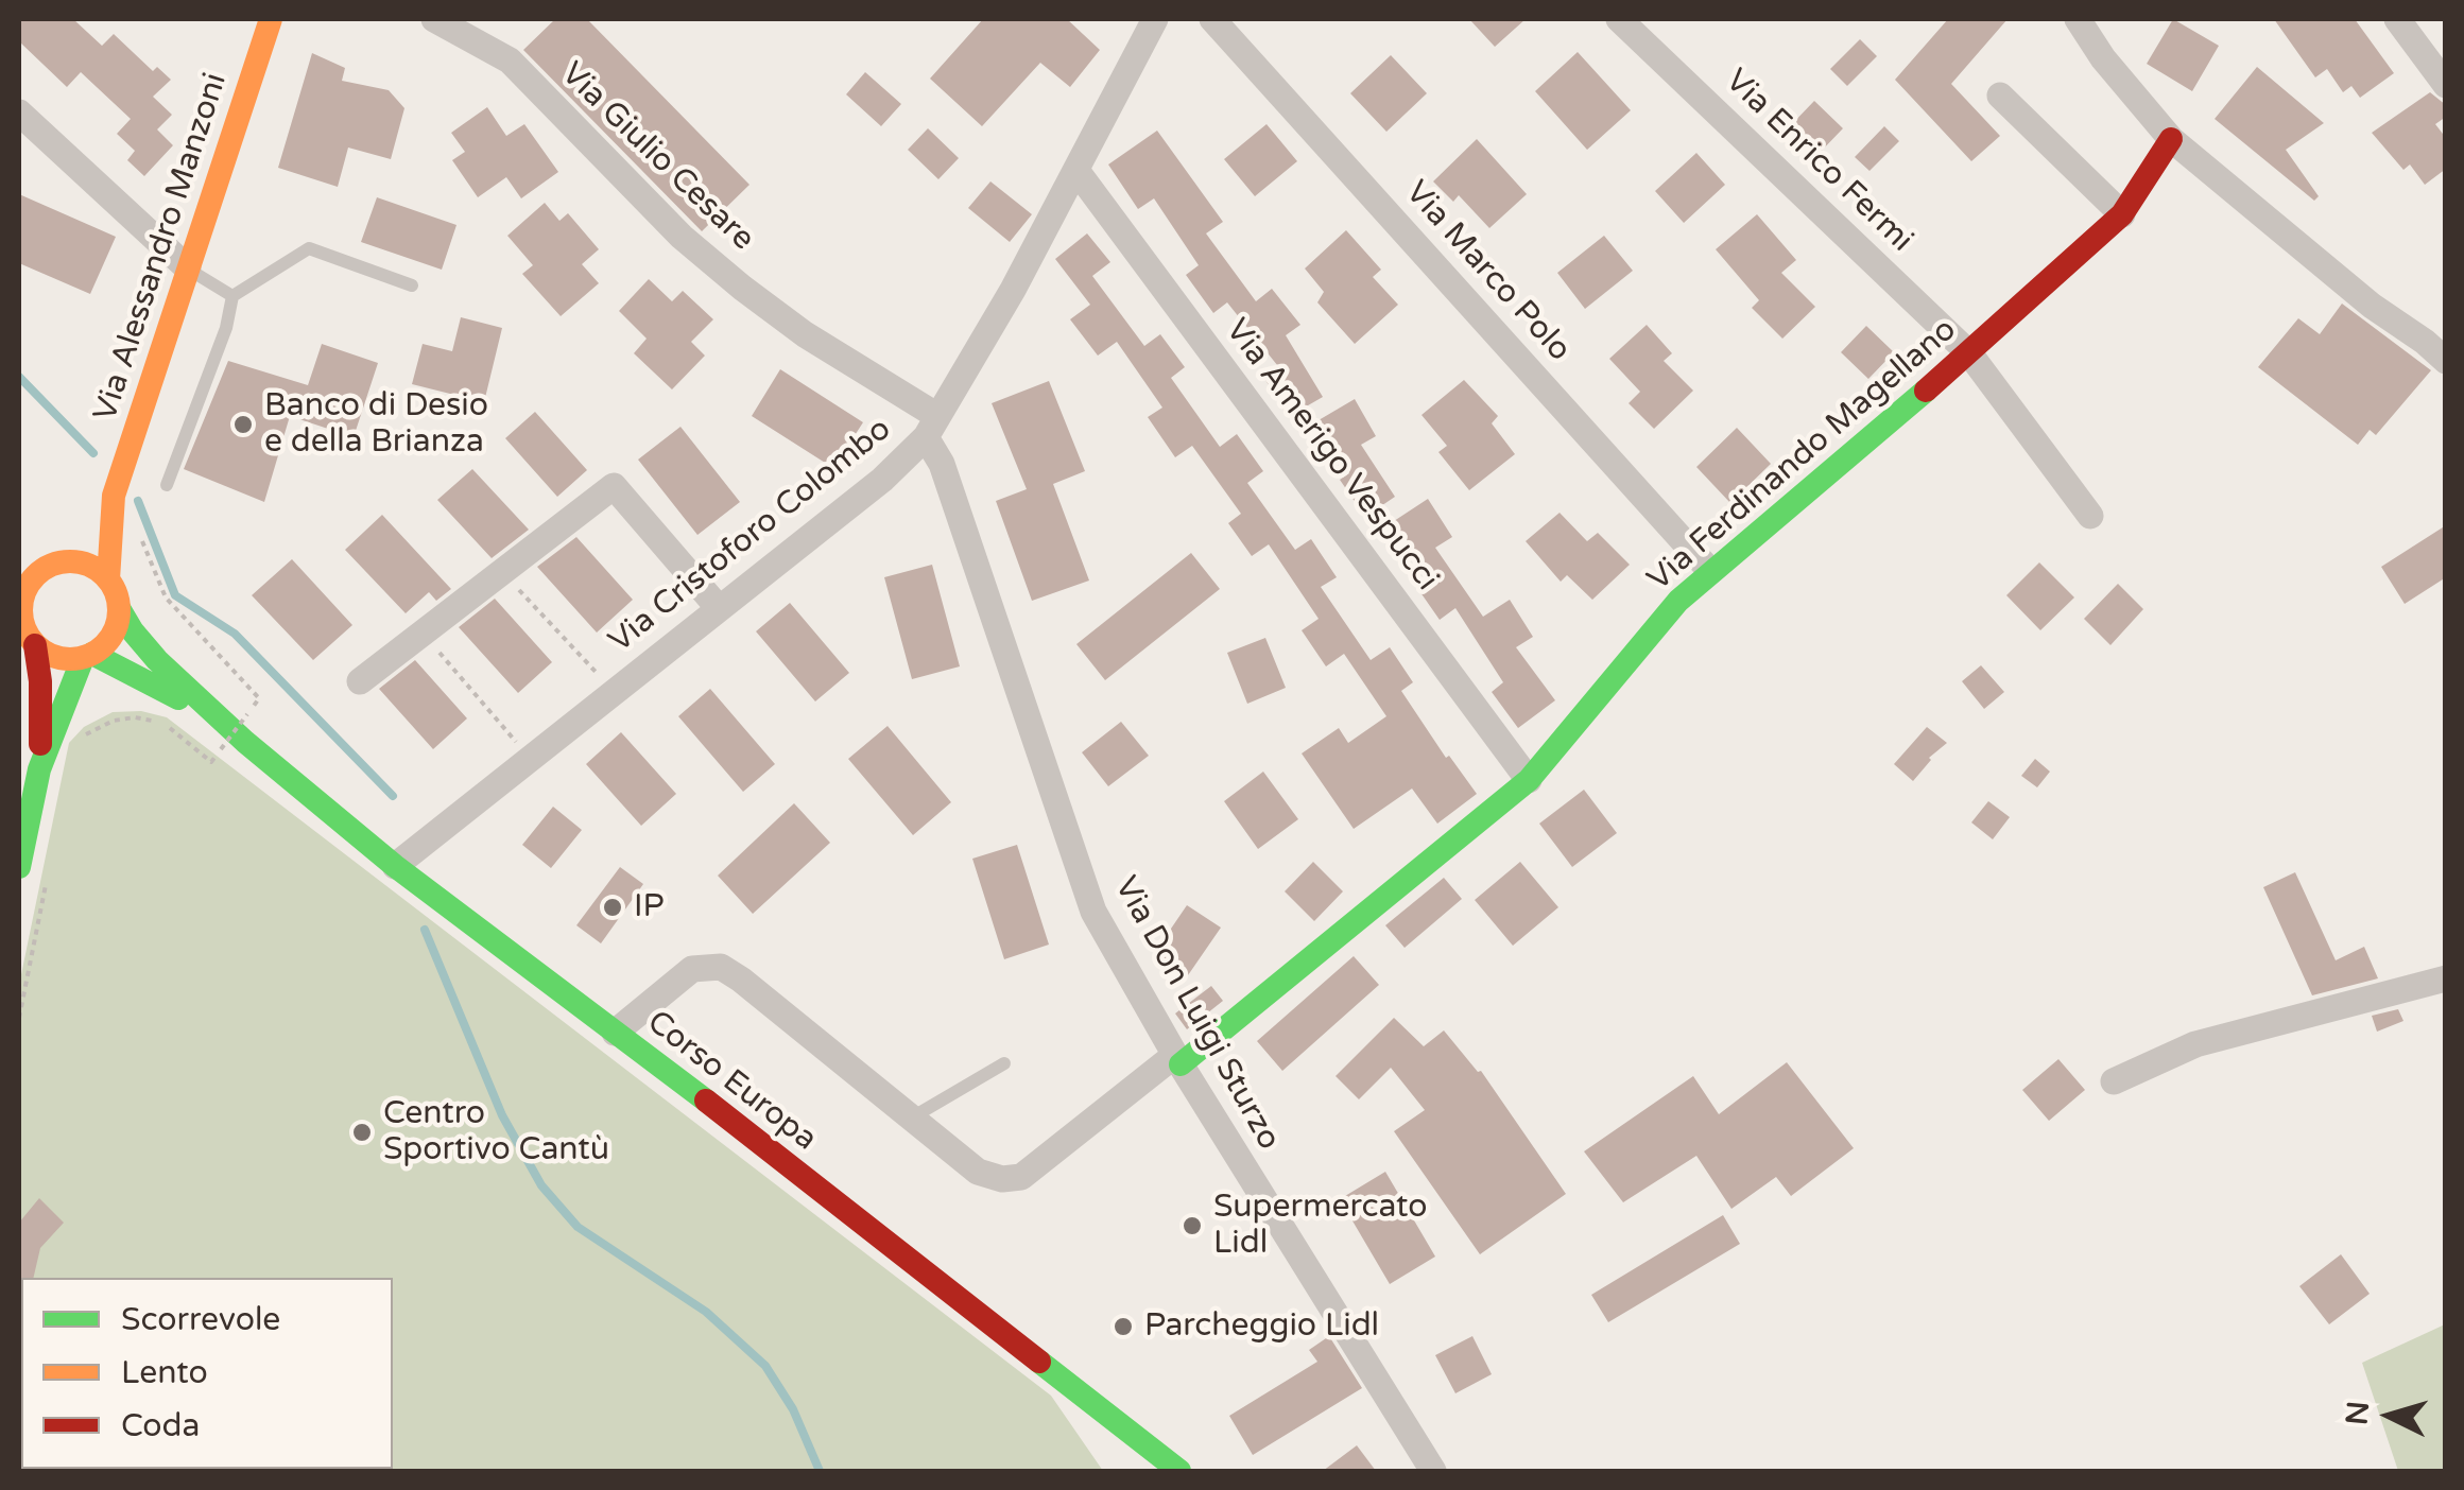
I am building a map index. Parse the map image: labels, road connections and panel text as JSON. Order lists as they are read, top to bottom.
{
  "streets": {
    "main road": ["Via Alessandro Manzoni", "Via Ferdinando Magellano", "Corso Europa"],
    "street": [
      "Via Giulio Cesare",
      "Via Enrico Fermi",
      "Via Marco Polo",
      "Via Amerigo Vespucci",
      "Via Cristoforo Colombo",
      "Via Don Luigi Sturzo"
    ]
  },
  "crossings": [
    ["Via Giulio Cesare", "Via Cristoforo Colombo"],
    ["Via Giulio Cesare", "Via Don Luigi Sturzo"],
    ["Via Enrico Fermi", "Via Ferdinando Magellano"],
    ["Via Alessandro Manzoni", "Corso Europa"],
    ["Via Marco Polo", "Via Ferdinando Magellano"],
    ["Via Amerigo Vespucci", "Via Ferdinando Magellano"],
    ["Via Amerigo Vespucci", "Via Cristoforo Colombo"],
    ["Via Ferdinando Magellano", "Via Don Luigi Sturzo"],
    ["Via Cristoforo Colombo", "Via Don Luigi Sturzo"],
    ["Via Cristoforo Colombo", "Corso Europa"]
  ],
  "places": [
    "Banco di Desio e della Brianza",
    "IP",
    "Centro Sportivo Cantù",
    "Supermercato Lidl",
    "Parcheggio Lidl"
  ],
  "legend": ["Scorrevole", "Lento", "Coda"],
  "north": "left"
}
